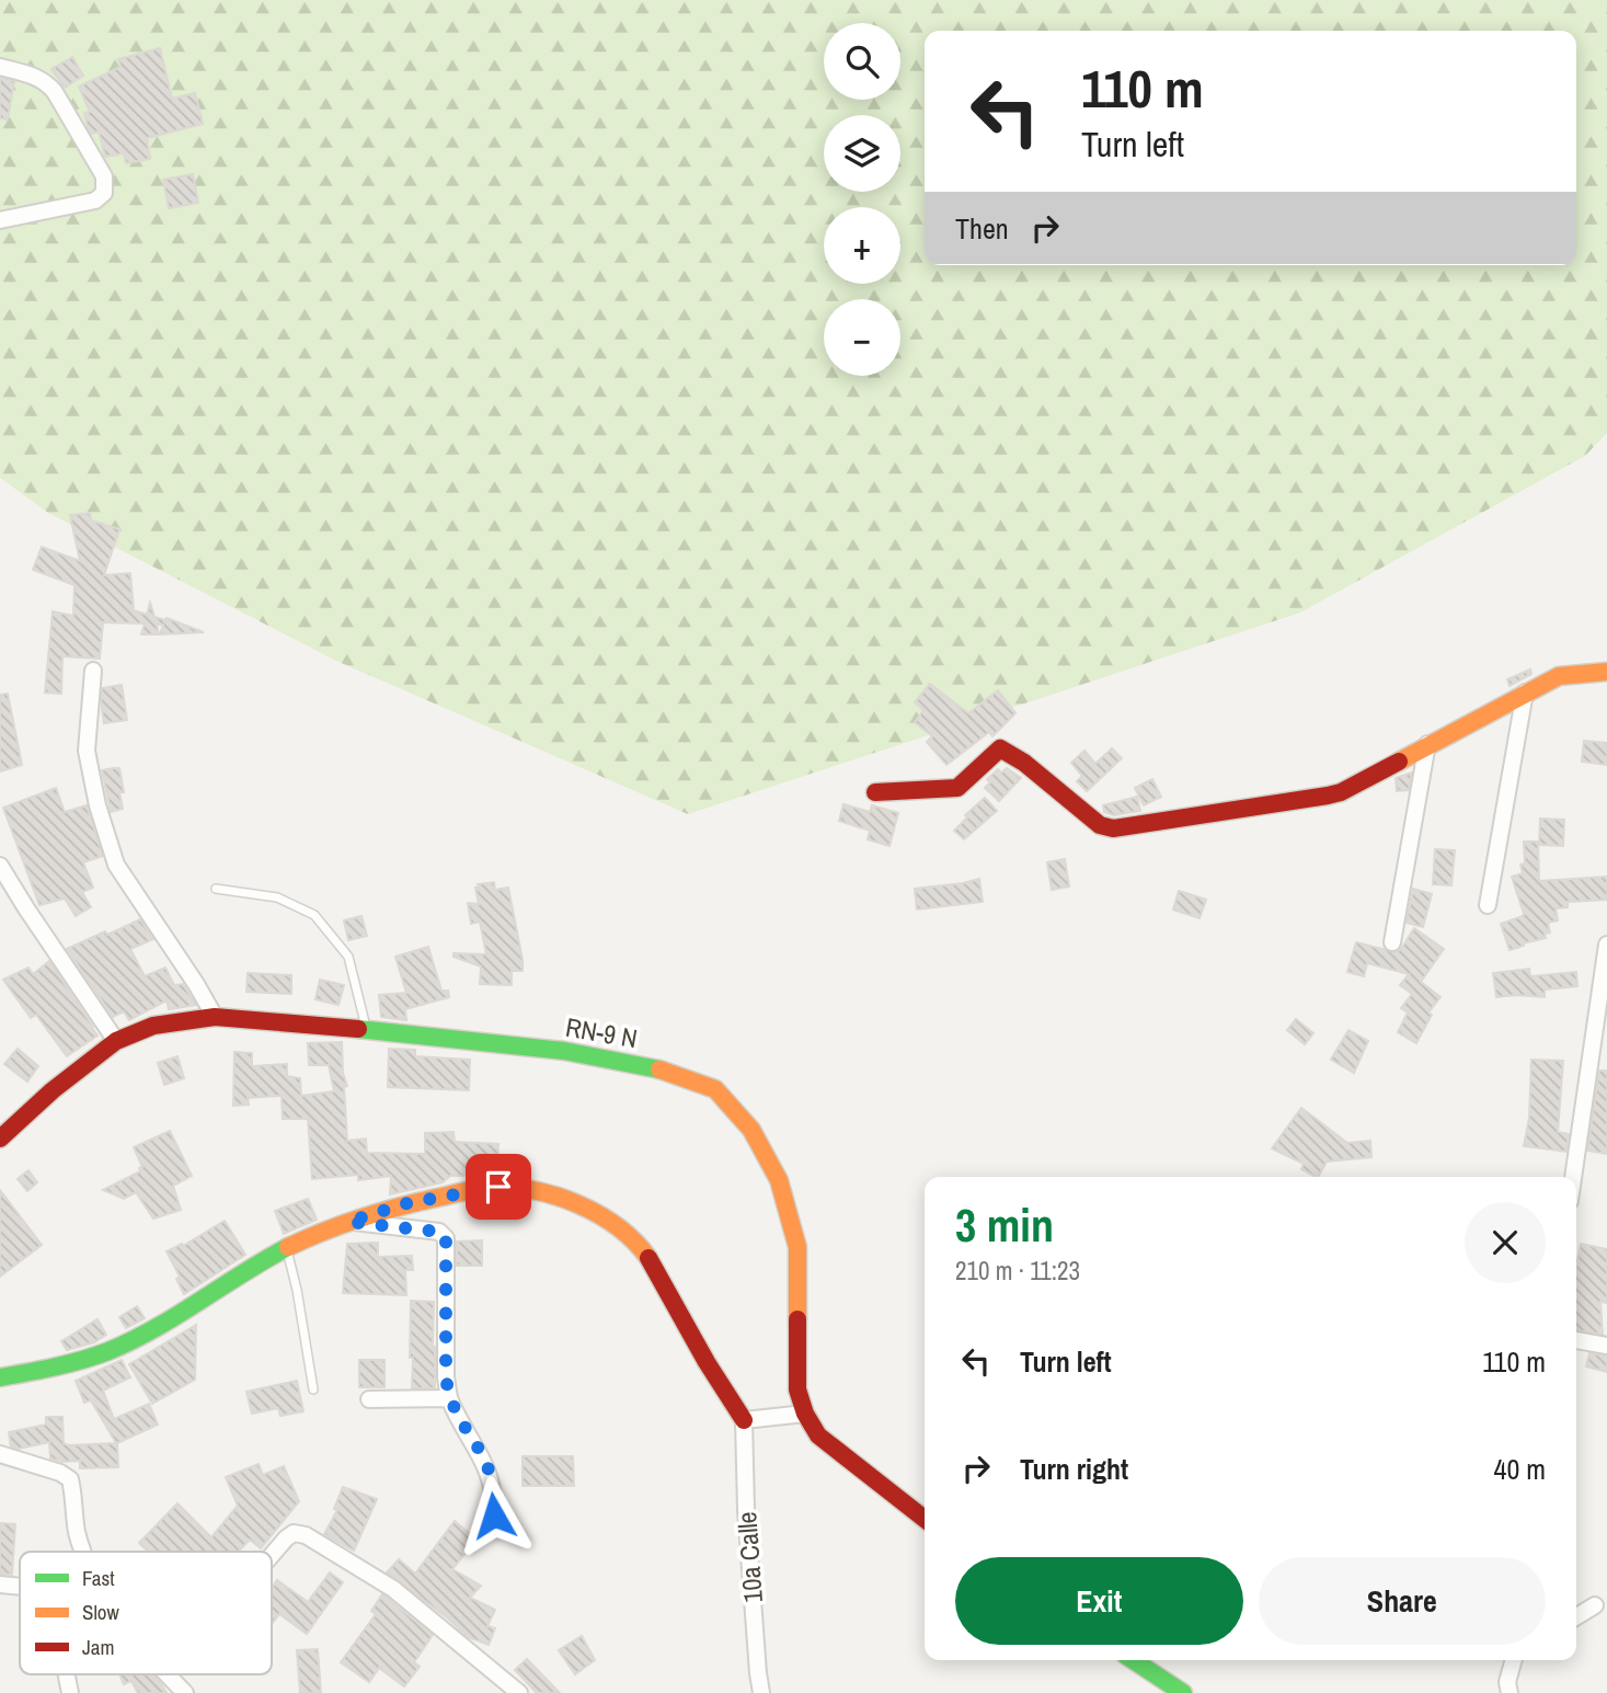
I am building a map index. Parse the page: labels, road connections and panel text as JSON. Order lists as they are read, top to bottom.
{
  "streets": {
    "street": ["RN-9 N", "10a Calle"]
  },
  "legend": ["Fast", "Slow", "Jam"],
  "page": {
    "map_buttons": ["+", "−"],
    "turn": ["110 m", "Turn left"],
    "then": "Then",
    "heading": ["3 min", "210 m · 11:23"],
    "list": [
      {
        "name": "Turn left",
        "value": "110 m"
      },
      {
        "name": "Turn right",
        "value": "40 m"
      }
    ],
    "buttons": ["Exit", "Share"]
  }
}
